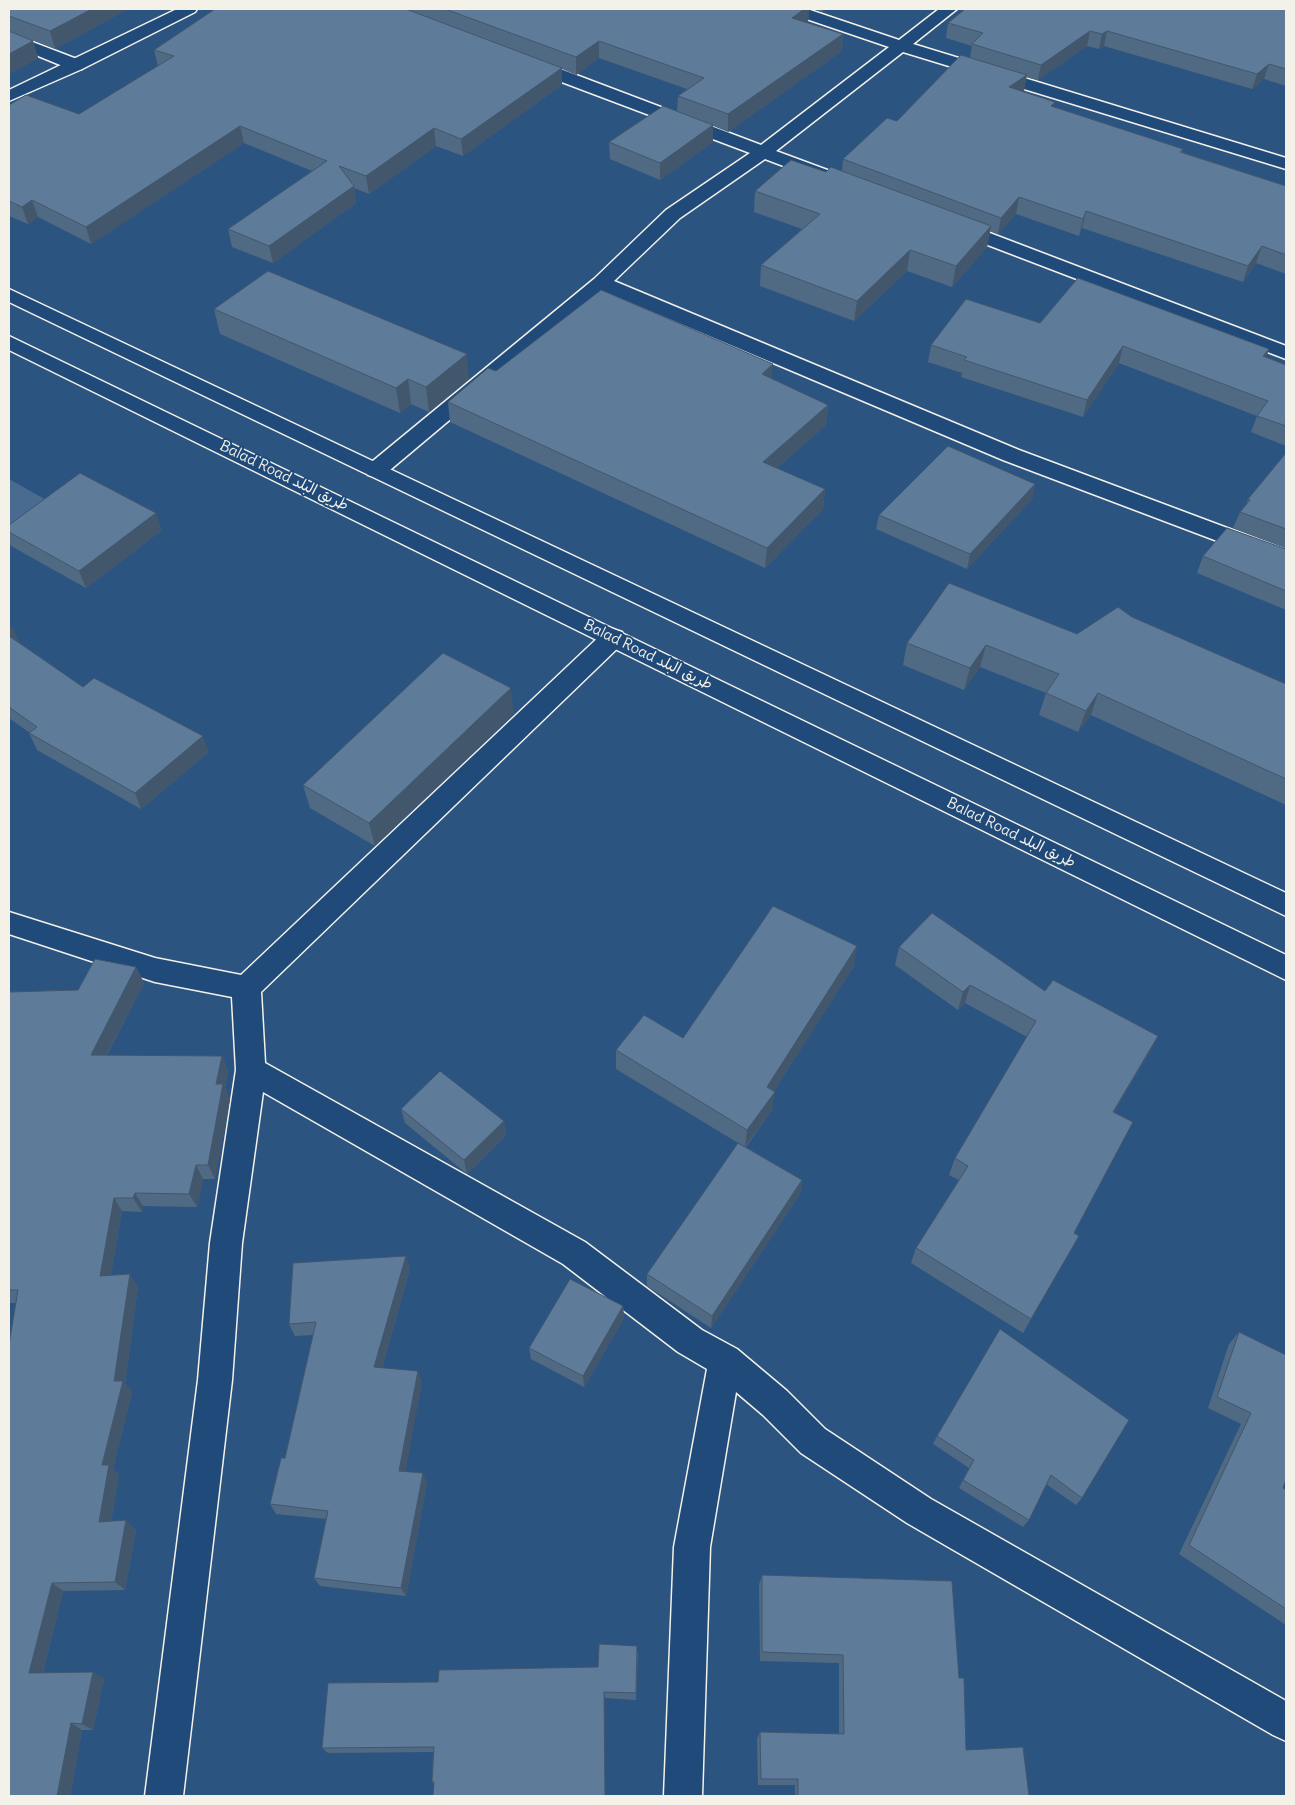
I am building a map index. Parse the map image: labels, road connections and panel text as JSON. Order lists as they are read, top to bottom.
{
  "streets": {
    "main road": ["Balad Road طريق البلد"]
  }
}
